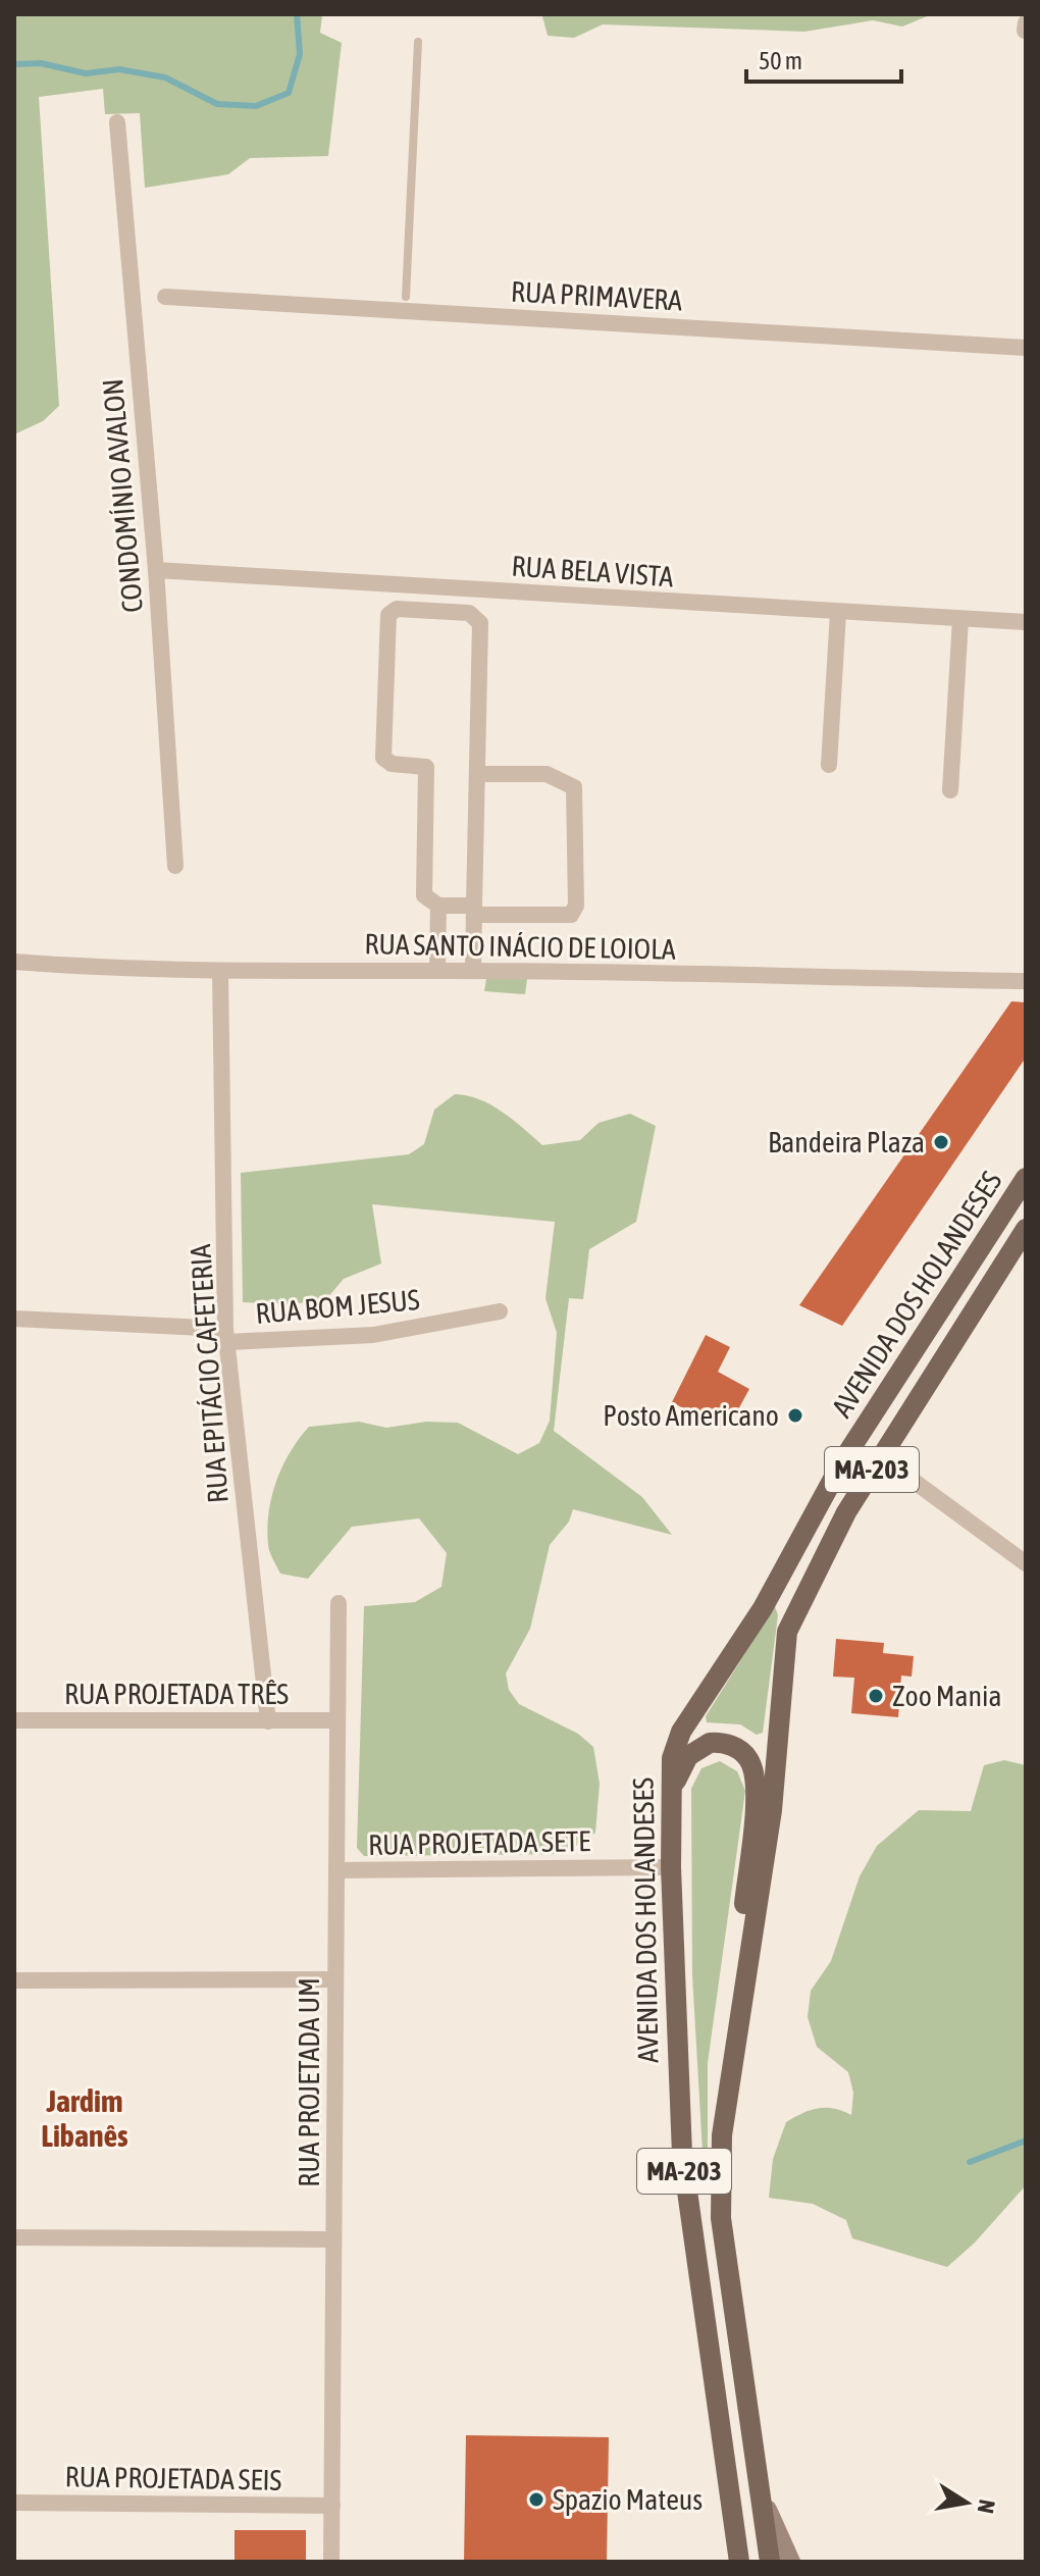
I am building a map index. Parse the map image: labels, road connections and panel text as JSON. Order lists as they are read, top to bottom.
{
  "streets": {
    "main road": ["AVENIDA DOS HOLANDESES", "MA-203"],
    "street": [
      "RUA PRIMAVERA",
      "CONDOMÍNIO AVALON",
      "RUA BELA VISTA",
      "RUA SANTO INÁCIO DE LOIOLA",
      "RUA BOM JESUS",
      "RUA EPITÁCIO CAFETERIA",
      "RUA PROJETADA TRÊS",
      "RUA PROJETADA SETE",
      "RUA PROJETADA UM",
      "RUA PROJETADA SEIS"
    ]
  },
  "crossings": [
    ["CONDOMÍNIO AVALON", "RUA BELA VISTA"],
    ["RUA SANTO INÁCIO DE LOIOLA", "RUA EPITÁCIO CAFETERIA"],
    ["AVENIDA DOS HOLANDESES", "RUA PROJETADA SETE"],
    ["RUA BOM JESUS", "RUA EPITÁCIO CAFETERIA"],
    ["RUA EPITÁCIO CAFETERIA", "RUA PROJETADA TRÊS"],
    ["RUA PROJETADA TRÊS", "RUA PROJETADA UM"],
    ["RUA PROJETADA SETE", "RUA PROJETADA UM"],
    ["RUA PROJETADA UM", "RUA PROJETADA SEIS"]
  ],
  "districts": ["Jardim Libanês"],
  "places": [
    "Bandeira Plaza",
    "Posto Americano",
    "Zoo Mania",
    "Spazio Mateus"
  ],
  "scale_bar": "50 m",
  "north": "right"
}
